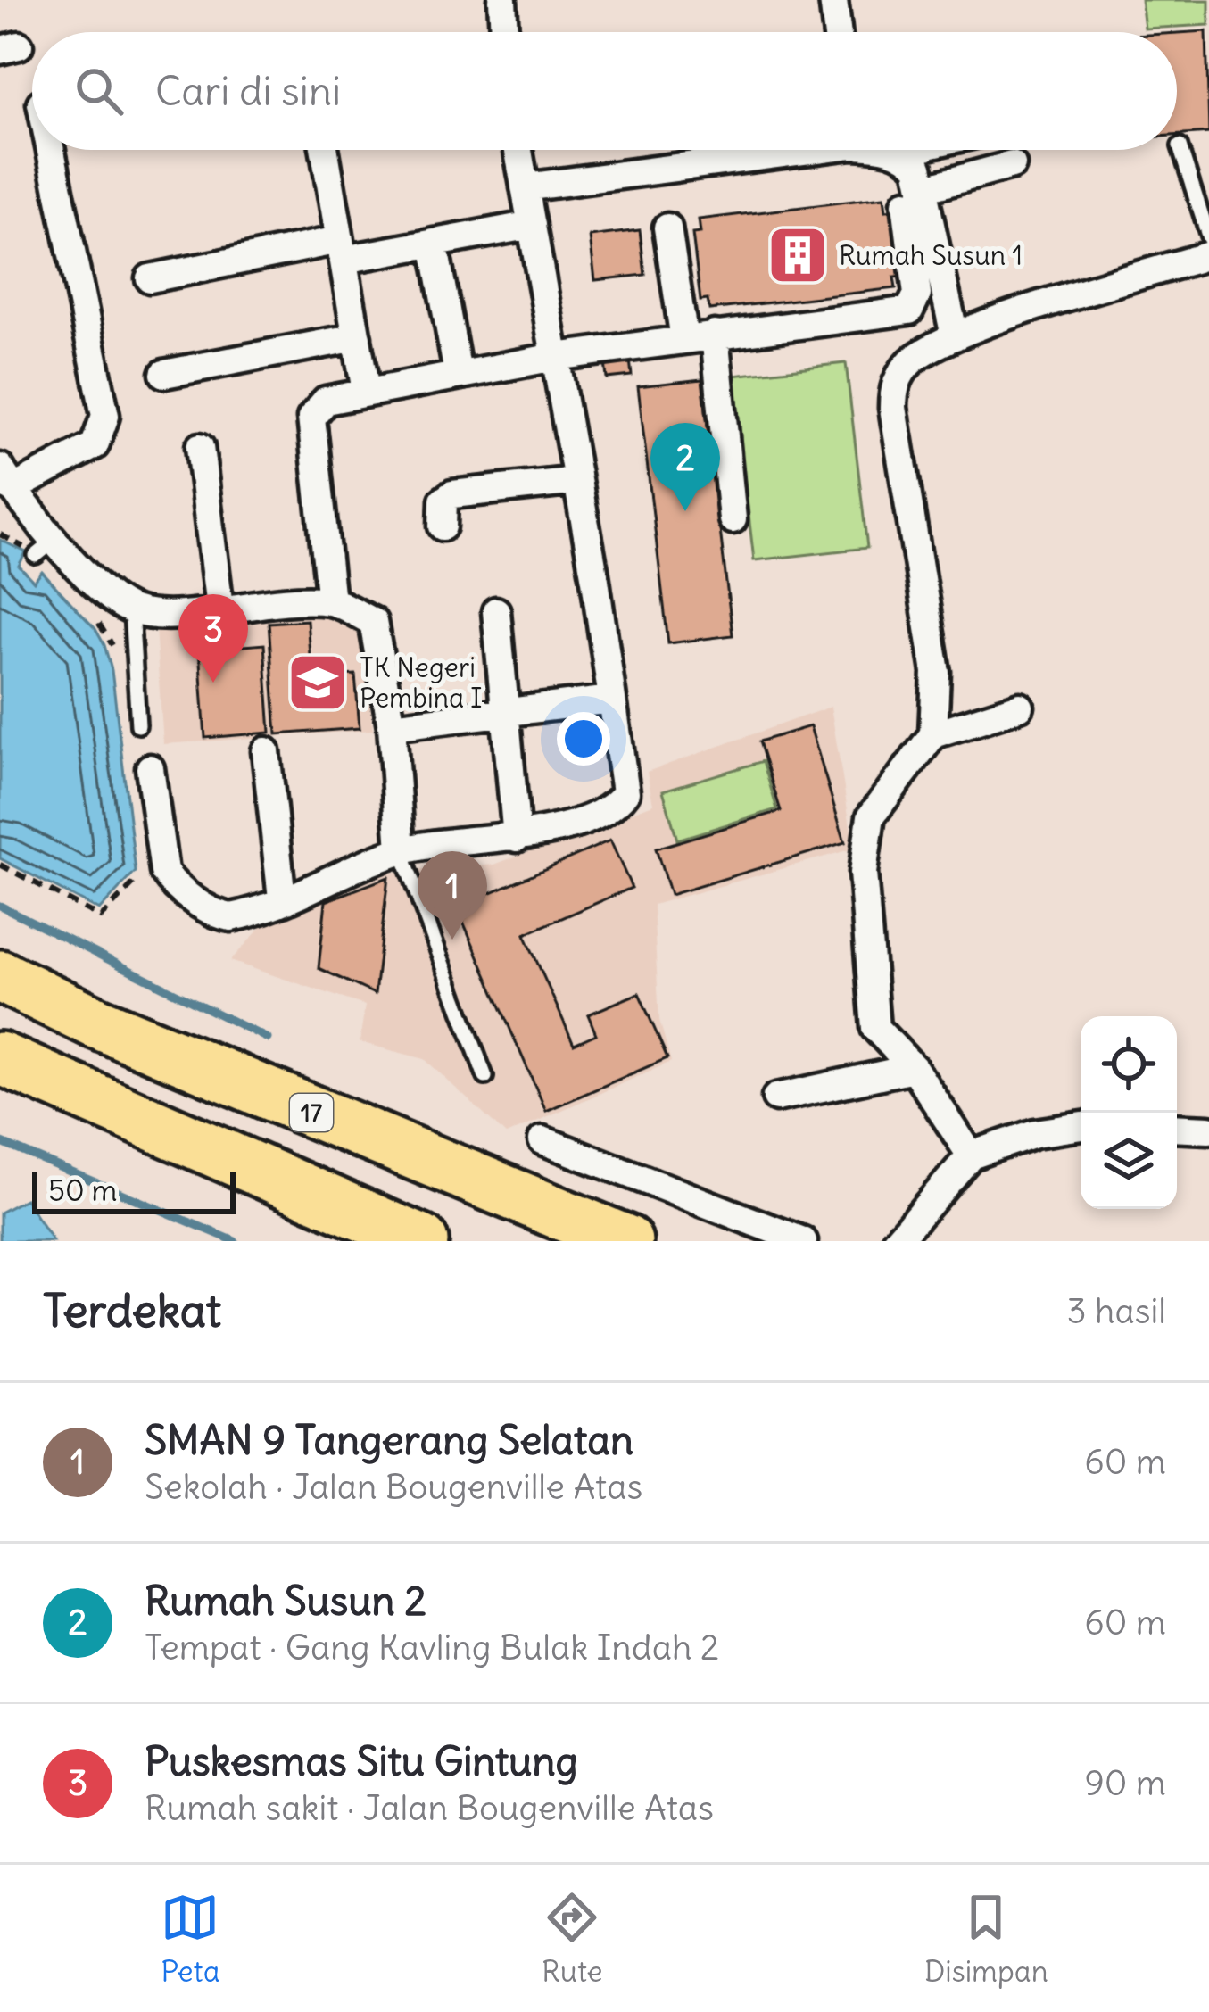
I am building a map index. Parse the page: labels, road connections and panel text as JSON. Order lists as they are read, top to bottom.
{
  "streets": {
    "highway": ["17"]
  },
  "places": {
    "building": ["Rumah Susun 1"],
    "school or university": ["TK Negeri Pembina I"]
  },
  "scale_bar": "50 m",
  "page": {
    "search": "Cari di sini",
    "pins": ["2", "3", "1"],
    "scale": "50 m",
    "heading": ["Terdekat", "3 hasil"],
    "list": [
      {
        "mark": "1",
        "name": "SMAN 9 Tangerang Selatan",
        "note": "Sekolah · Jalan Bougenville Atas",
        "value": "60 m"
      },
      {
        "mark": "2",
        "name": "Rumah Susun 2",
        "note": "Tempat · Gang Kavling Bulak Indah 2",
        "value": "60 m"
      },
      {
        "mark": "3",
        "name": "Puskesmas Situ Gintung",
        "note": "Rumah sakit · Jalan Bougenville Atas",
        "value": "90 m"
      }
    ],
    "nav": ["Peta", "Rute", "Disimpan"]
  }
}
